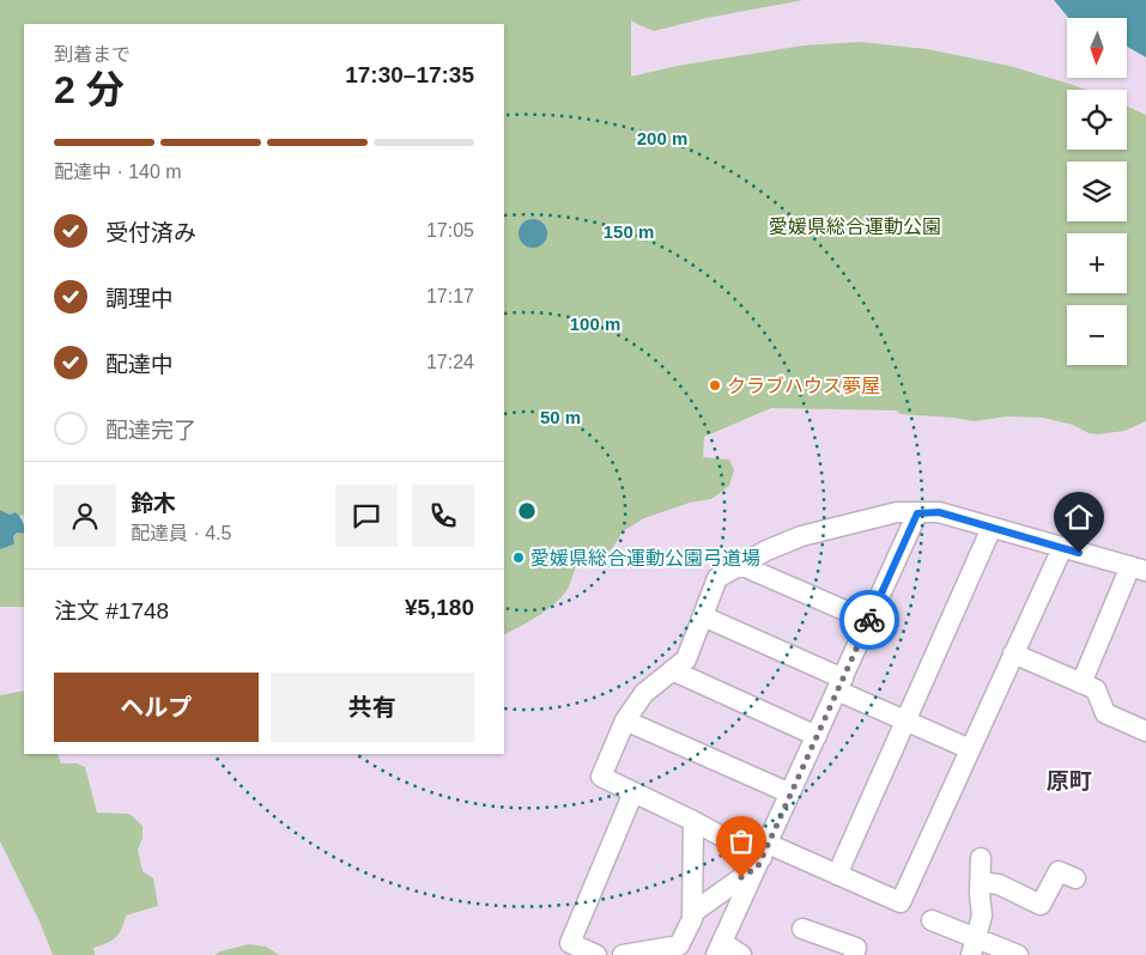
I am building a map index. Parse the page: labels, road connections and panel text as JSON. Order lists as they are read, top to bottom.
{
  "districts": ["原町"],
  "parks": ["愛媛県総合運動公園"],
  "places": ["クラブハウス夢屋", "愛媛県総合運動公園弓道場"],
  "north": "bottom",
  "page": {
    "map_buttons": ["+", "−"],
    "heading": ["2 分", "到着まで", "17:30–17:35"],
    "panel": [
      "鈴木",
      "配達員 · 4.5",
      "注文 #1748",
      "¥5,180"
    ],
    "bar": "配達中 · 140 m",
    "list": [
      ["受付済み", "17:05"],
      ["調理中", "17:17"],
      ["配達中", "17:24"],
      "配達完了"
    ],
    "buttons": ["ヘルプ", "共有"]
  },
  "rings": [
    "200 m",
    "150 m",
    "100 m",
    "50 m"
  ]
}
